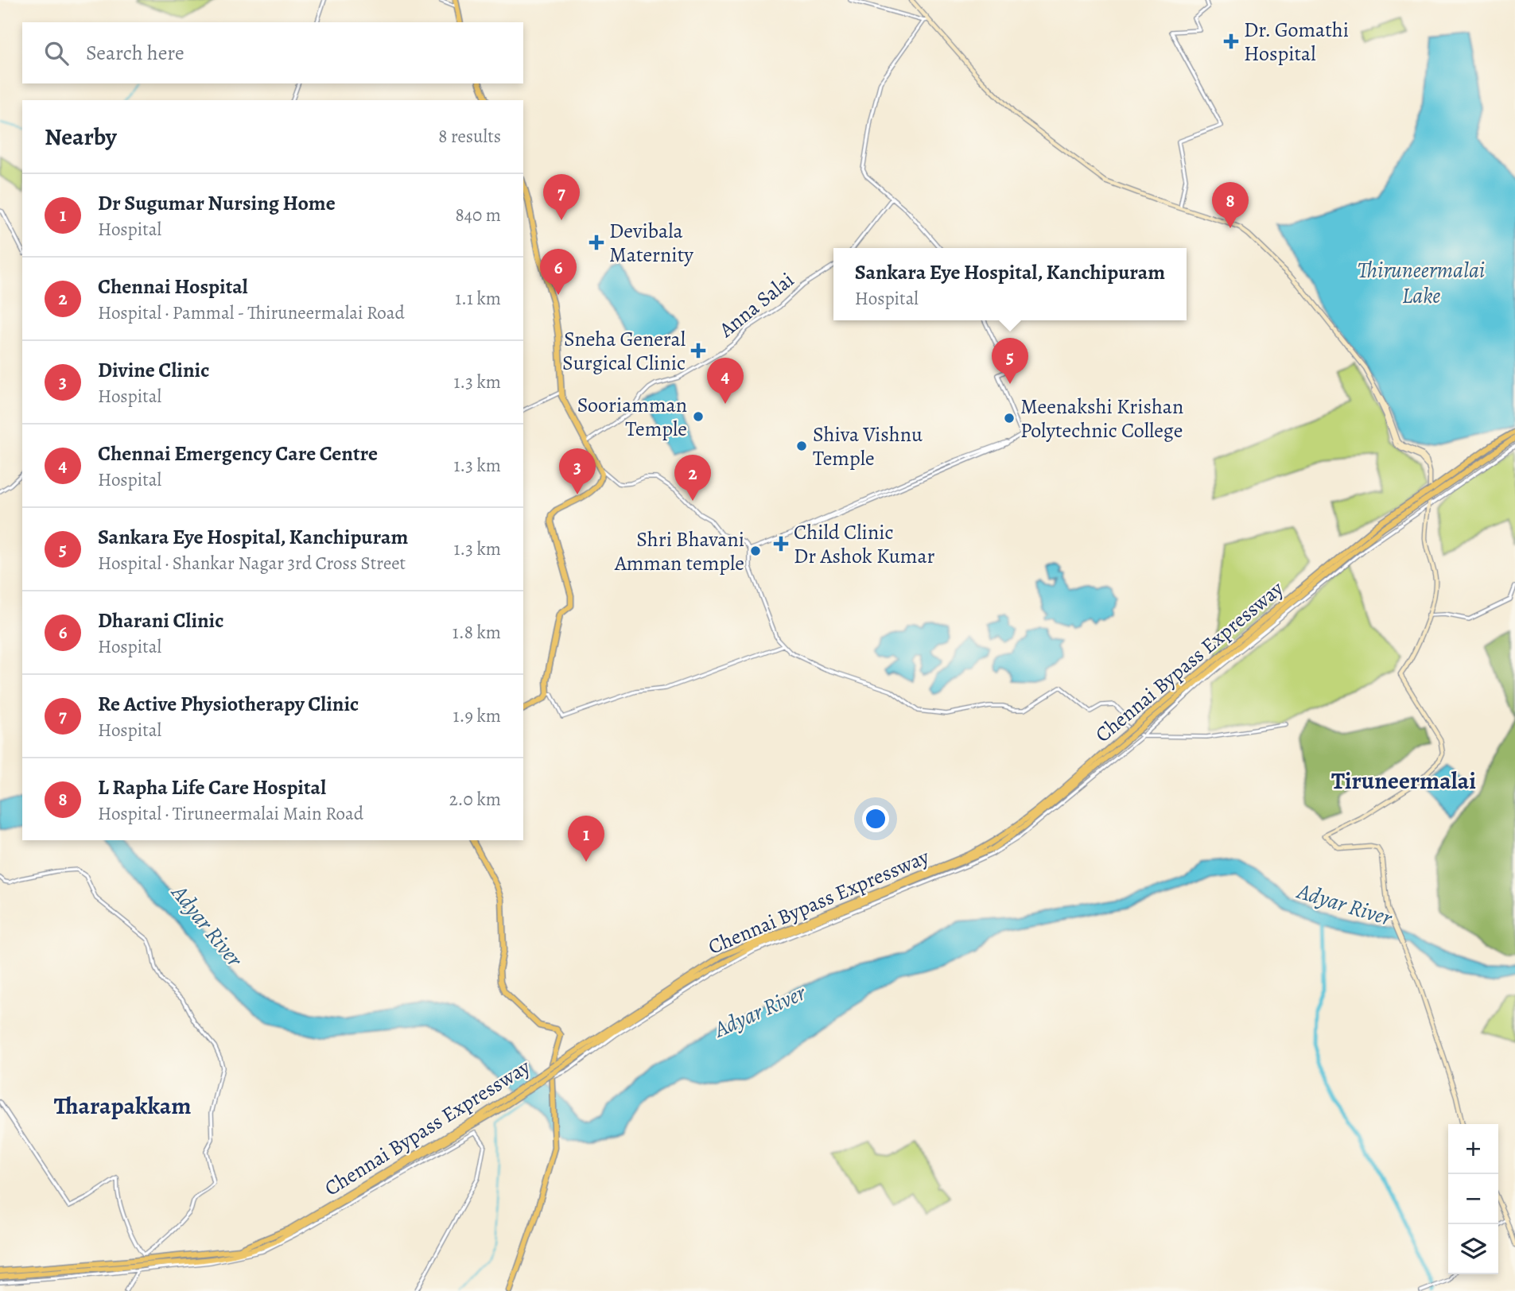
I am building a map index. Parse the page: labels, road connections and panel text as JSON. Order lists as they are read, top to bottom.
{
  "streets": {
    "main road": ["Chennai Bypass Expressway"],
    "street": ["Anna Salai"]
  },
  "districts": ["Tiruneermalai", "Tharapakkam"],
  "water": ["Thiruneermalai Lake", "Adyar River"],
  "places": {
    "health": [
      "Dr. Gomathi Hospital",
      "Devibala Maternity",
      "Sneha General Surgical Clinic",
      "Child Clinic Dr Ashok Kumar"
    ],
    "other": [
      "Sooriamman Temple",
      "Meenakshi Krishan Polytechnic College",
      "Shiva Vishnu Temple",
      "Shri Bhavani Amman temple"
    ]
  },
  "page": {
    "search": "Search here",
    "heading": ["Nearby", "8 results"],
    "list": [
      {
        "mark": "1",
        "name": "Dr Sugumar Nursing Home",
        "note": "Hospital",
        "value": "840 m"
      },
      {
        "mark": "2",
        "name": "Chennai Hospital",
        "note": "Hospital · Pammal - Thiruneermalai Road",
        "value": "1.1 km"
      },
      {
        "mark": "3",
        "name": "Divine Clinic",
        "note": "Hospital",
        "value": "1.3 km"
      },
      {
        "mark": "4",
        "name": "Chennai Emergency Care Centre",
        "note": "Hospital",
        "value": "1.3 km"
      },
      {
        "mark": "5",
        "name": "Sankara Eye Hospital, Kanchipuram",
        "note": "Hospital · Shankar Nagar 3rd Cross Street",
        "value": "1.3 km"
      },
      {
        "mark": "6",
        "name": "Dharani Clinic",
        "note": "Hospital",
        "value": "1.8 km"
      },
      {
        "mark": "7",
        "name": "Re Active Physiotherapy Clinic",
        "note": "Hospital",
        "value": "1.9 km"
      },
      {
        "mark": "8",
        "name": "L Rapha Life Care Hospital",
        "note": "Hospital · Tiruneermalai Main Road",
        "value": "2.0 km"
      }
    ],
    "pins": [
      "7",
      "8",
      "6",
      "5",
      "4",
      "3",
      "2",
      "1"
    ],
    "popup": ["Sankara Eye Hospital, Kanchipuram", "Hospital"],
    "map_buttons": ["+", "−"]
  }
}
